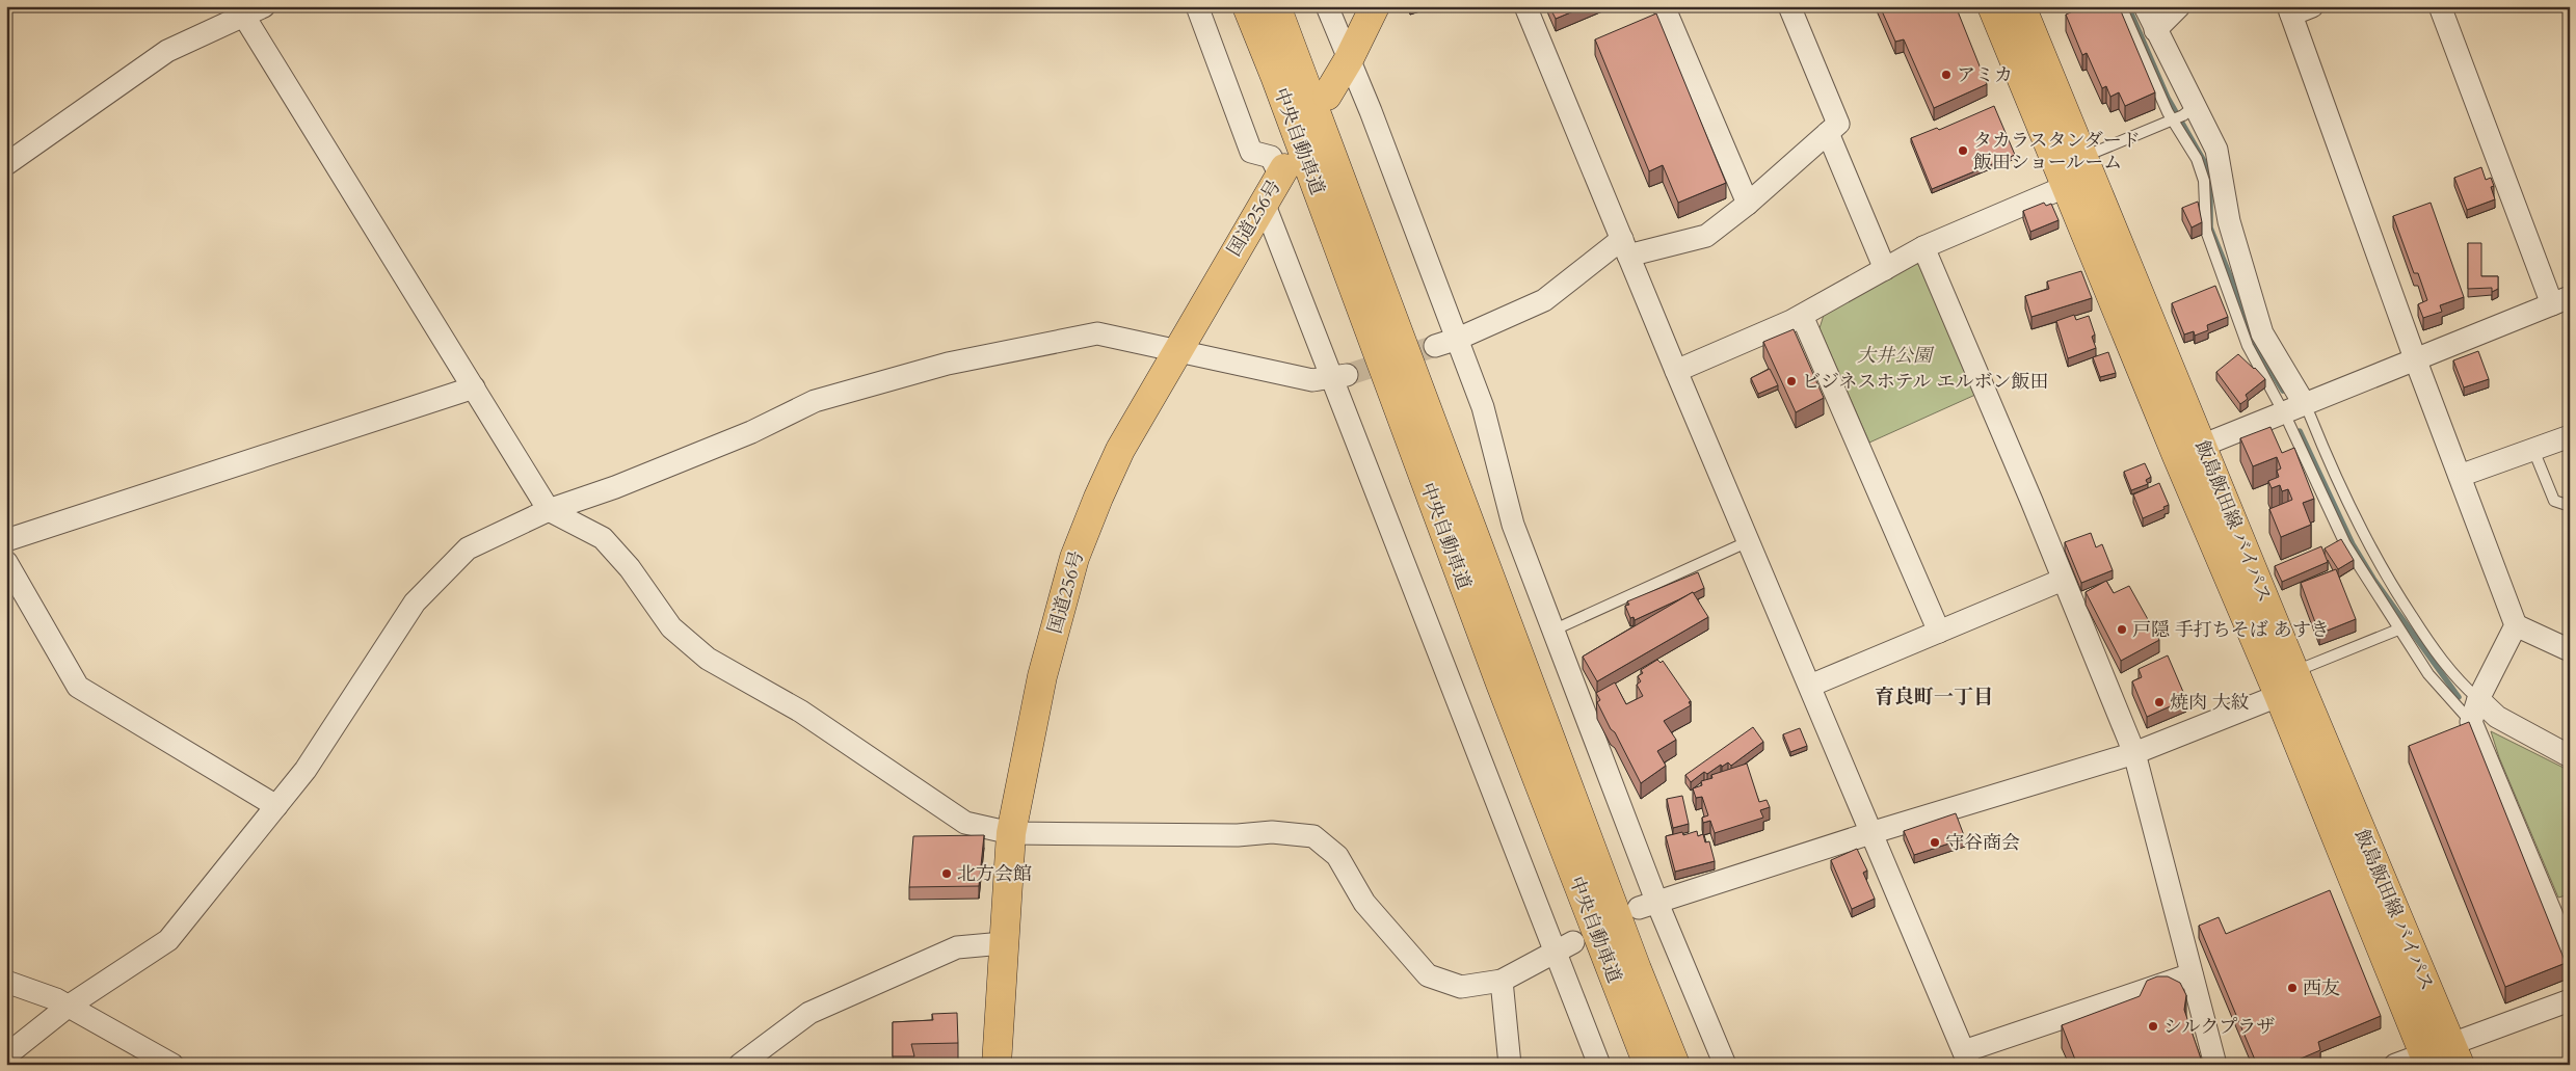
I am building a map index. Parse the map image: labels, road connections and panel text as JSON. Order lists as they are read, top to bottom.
{
  "streets": {
    "main road": ["中央自動車道", "国道256号", "飯島飯田線 バイパス"]
  },
  "districts": ["育良町一丁目"],
  "parks": ["大井公園"],
  "places": [
    "アミカ",
    "タカラスタンダード 飯田ショールーム",
    "ビジネスホテル エルボン飯田",
    "戸隠 手打ちそば あすき",
    "焼肉 大紋",
    "守谷商会",
    "北方会館",
    "西友",
    "シルクプラザ"
  ]
}
